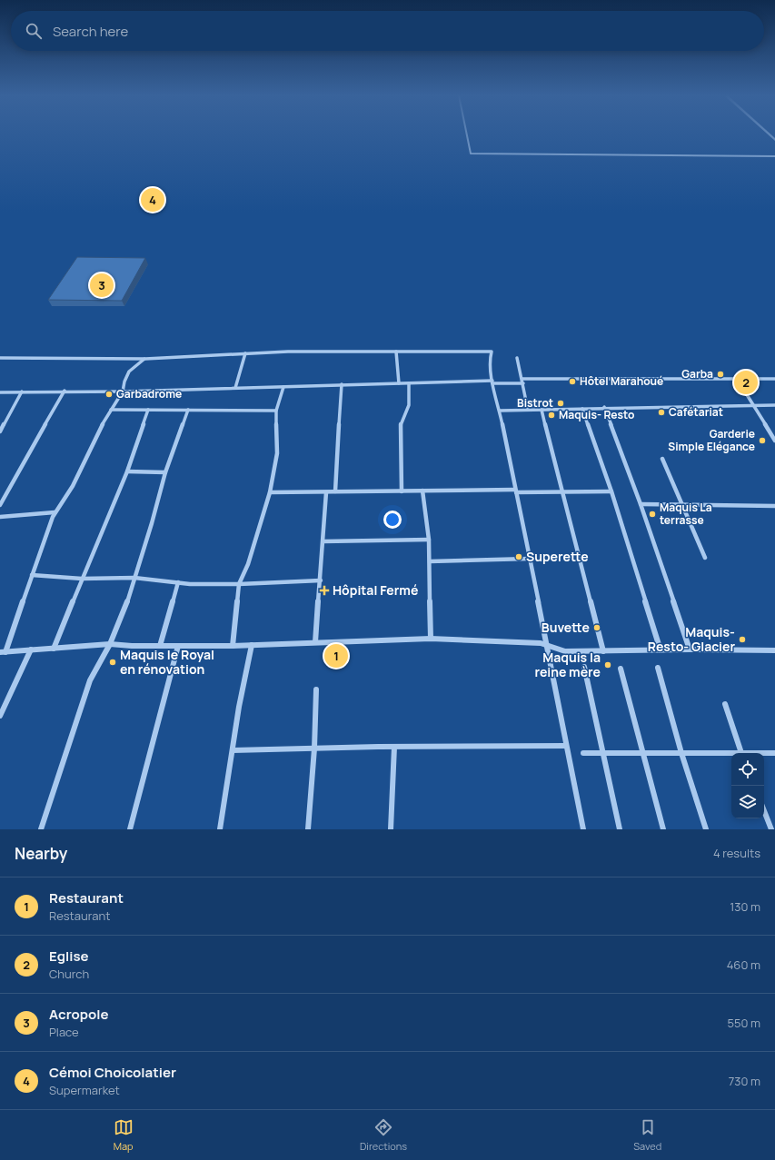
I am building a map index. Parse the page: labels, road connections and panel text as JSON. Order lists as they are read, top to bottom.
{
  "places": {
    "other": [
      "Garba",
      "Hôtel Marahoué",
      "Garbadrome",
      "Bistrot",
      "Cafétariat",
      "Maquis- Resto",
      "Garderie Simple Elégance",
      "Maquis La terrasse",
      "Superette",
      "Buvette",
      "Maquis- Resto- Glacier",
      "Maquis le Royal en rénovation",
      "Maquis la reine mère"
    ],
    "health": ["Hôpital Fermé"]
  },
  "page": {
    "search": "Search here",
    "pins": [
      "4",
      "3",
      "2",
      "1"
    ],
    "heading": ["Nearby", "4 results"],
    "list": [
      {
        "mark": "1",
        "name": "Restaurant",
        "note": "Restaurant",
        "value": "130 m"
      },
      {
        "mark": "2",
        "name": "Eglise",
        "note": "Church",
        "value": "460 m"
      },
      {
        "mark": "3",
        "name": "Acropole",
        "note": "Place",
        "value": "550 m"
      },
      {
        "mark": "4",
        "name": "Cémoi Choicolatier",
        "note": "Supermarket",
        "value": "730 m"
      }
    ],
    "nav": ["Map", "Directions", "Saved"]
  }
}
